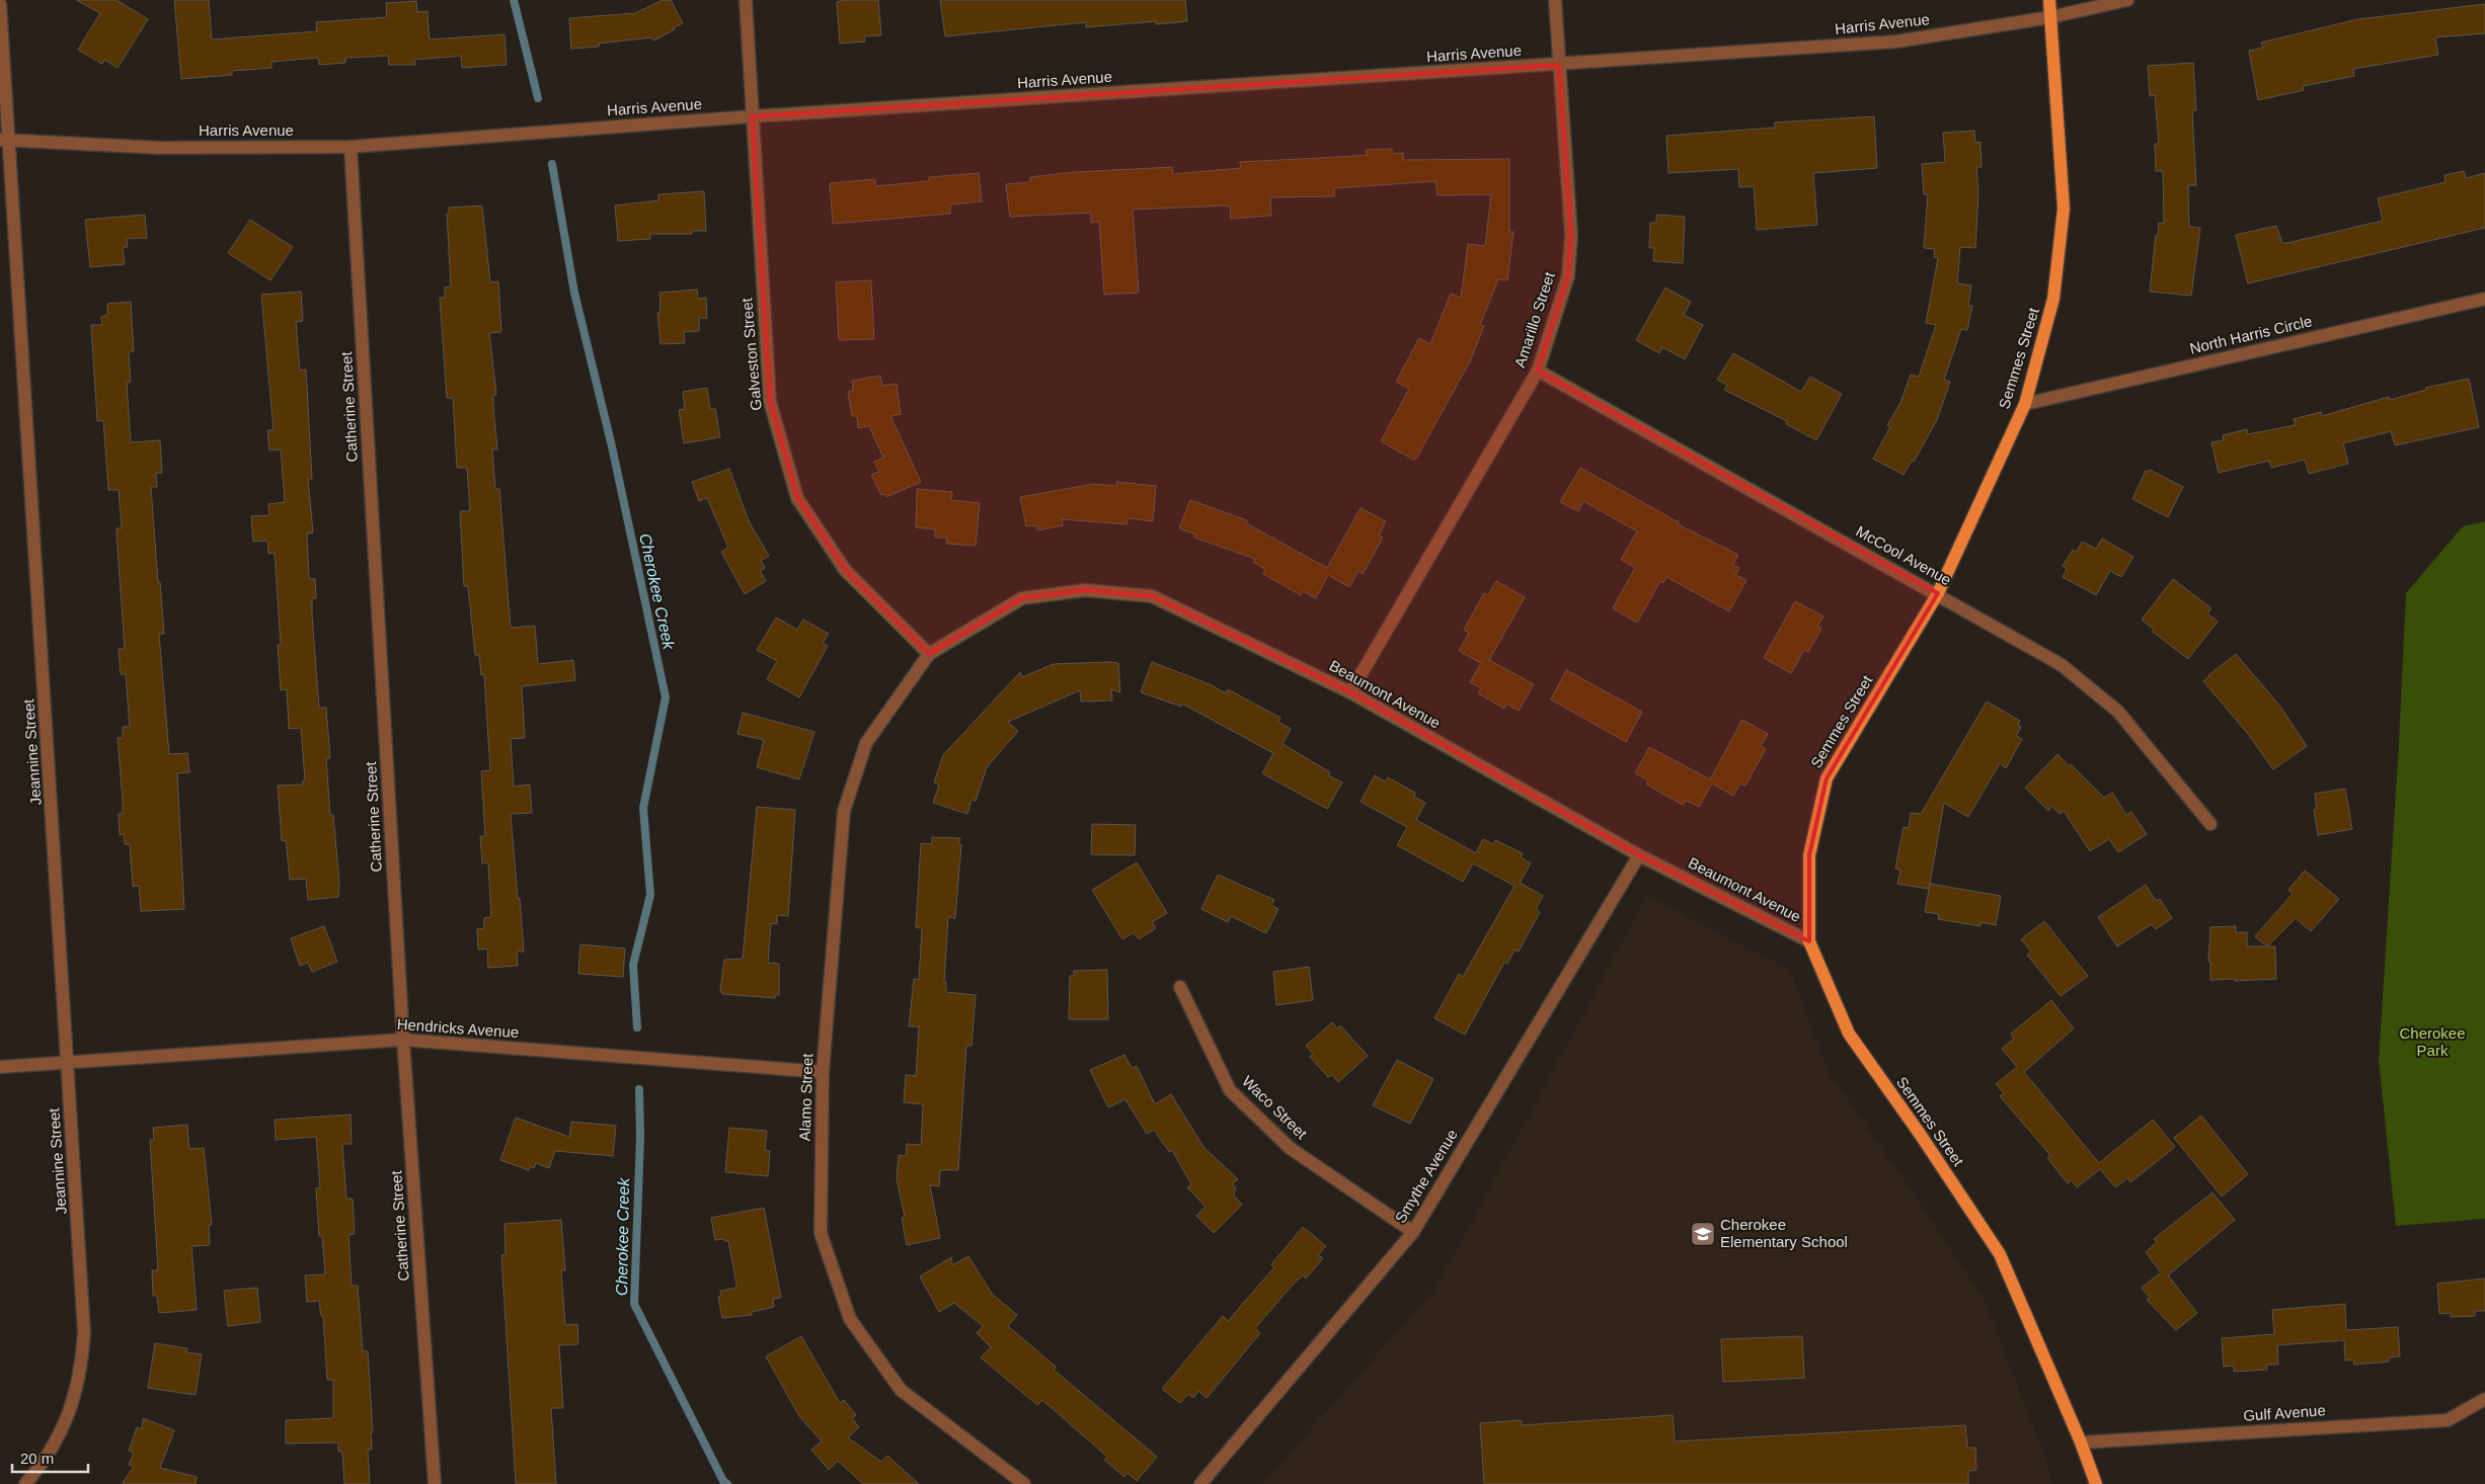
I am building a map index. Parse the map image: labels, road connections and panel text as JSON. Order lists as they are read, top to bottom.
{
  "streets": {
    "main road": ["Semmes Street"],
    "street": [
      "Harris Avenue",
      "Amarillo Street",
      "North Harris Circle",
      "Galveston Street",
      "Catherine Street",
      "McCool Avenue",
      "Beaumont Avenue",
      "Jeannine Street",
      "Hendricks Avenue",
      "Alamo Street",
      "Waco Street",
      "Smythe Avenue",
      "Gulf Avenue"
    ]
  },
  "crossings": [
    ["Harris Avenue", "Amarillo Street"],
    ["Harris Avenue", "Galveston Street"],
    ["Harris Avenue", "Semmes Street"],
    ["Harris Avenue", "Catherine Street"],
    ["Harris Avenue", "Jeannine Street"],
    ["Amarillo Street", "McCool Avenue"],
    ["Amarillo Street", "Beaumont Avenue"],
    ["North Harris Circle", "Semmes Street"],
    ["Galveston Street", "Beaumont Avenue"],
    ["Galveston Street", "Alamo Street"],
    ["Semmes Street", "McCool Avenue"],
    ["Semmes Street", "Beaumont Avenue"],
    ["Semmes Street", "Gulf Avenue"],
    ["Catherine Street", "Hendricks Avenue"],
    ["Beaumont Avenue", "Alamo Street"],
    ["Beaumont Avenue", "Smythe Avenue"],
    ["Jeannine Street", "Hendricks Avenue"],
    ["Hendricks Avenue", "Alamo Street"],
    ["Waco Street", "Smythe Avenue"]
  ],
  "water": ["Cherokee Creek"],
  "parks": ["Cherokee Park"],
  "places": {
    "school or university": ["Cherokee Elementary School"]
  },
  "scale_bar": "20 m"
}
